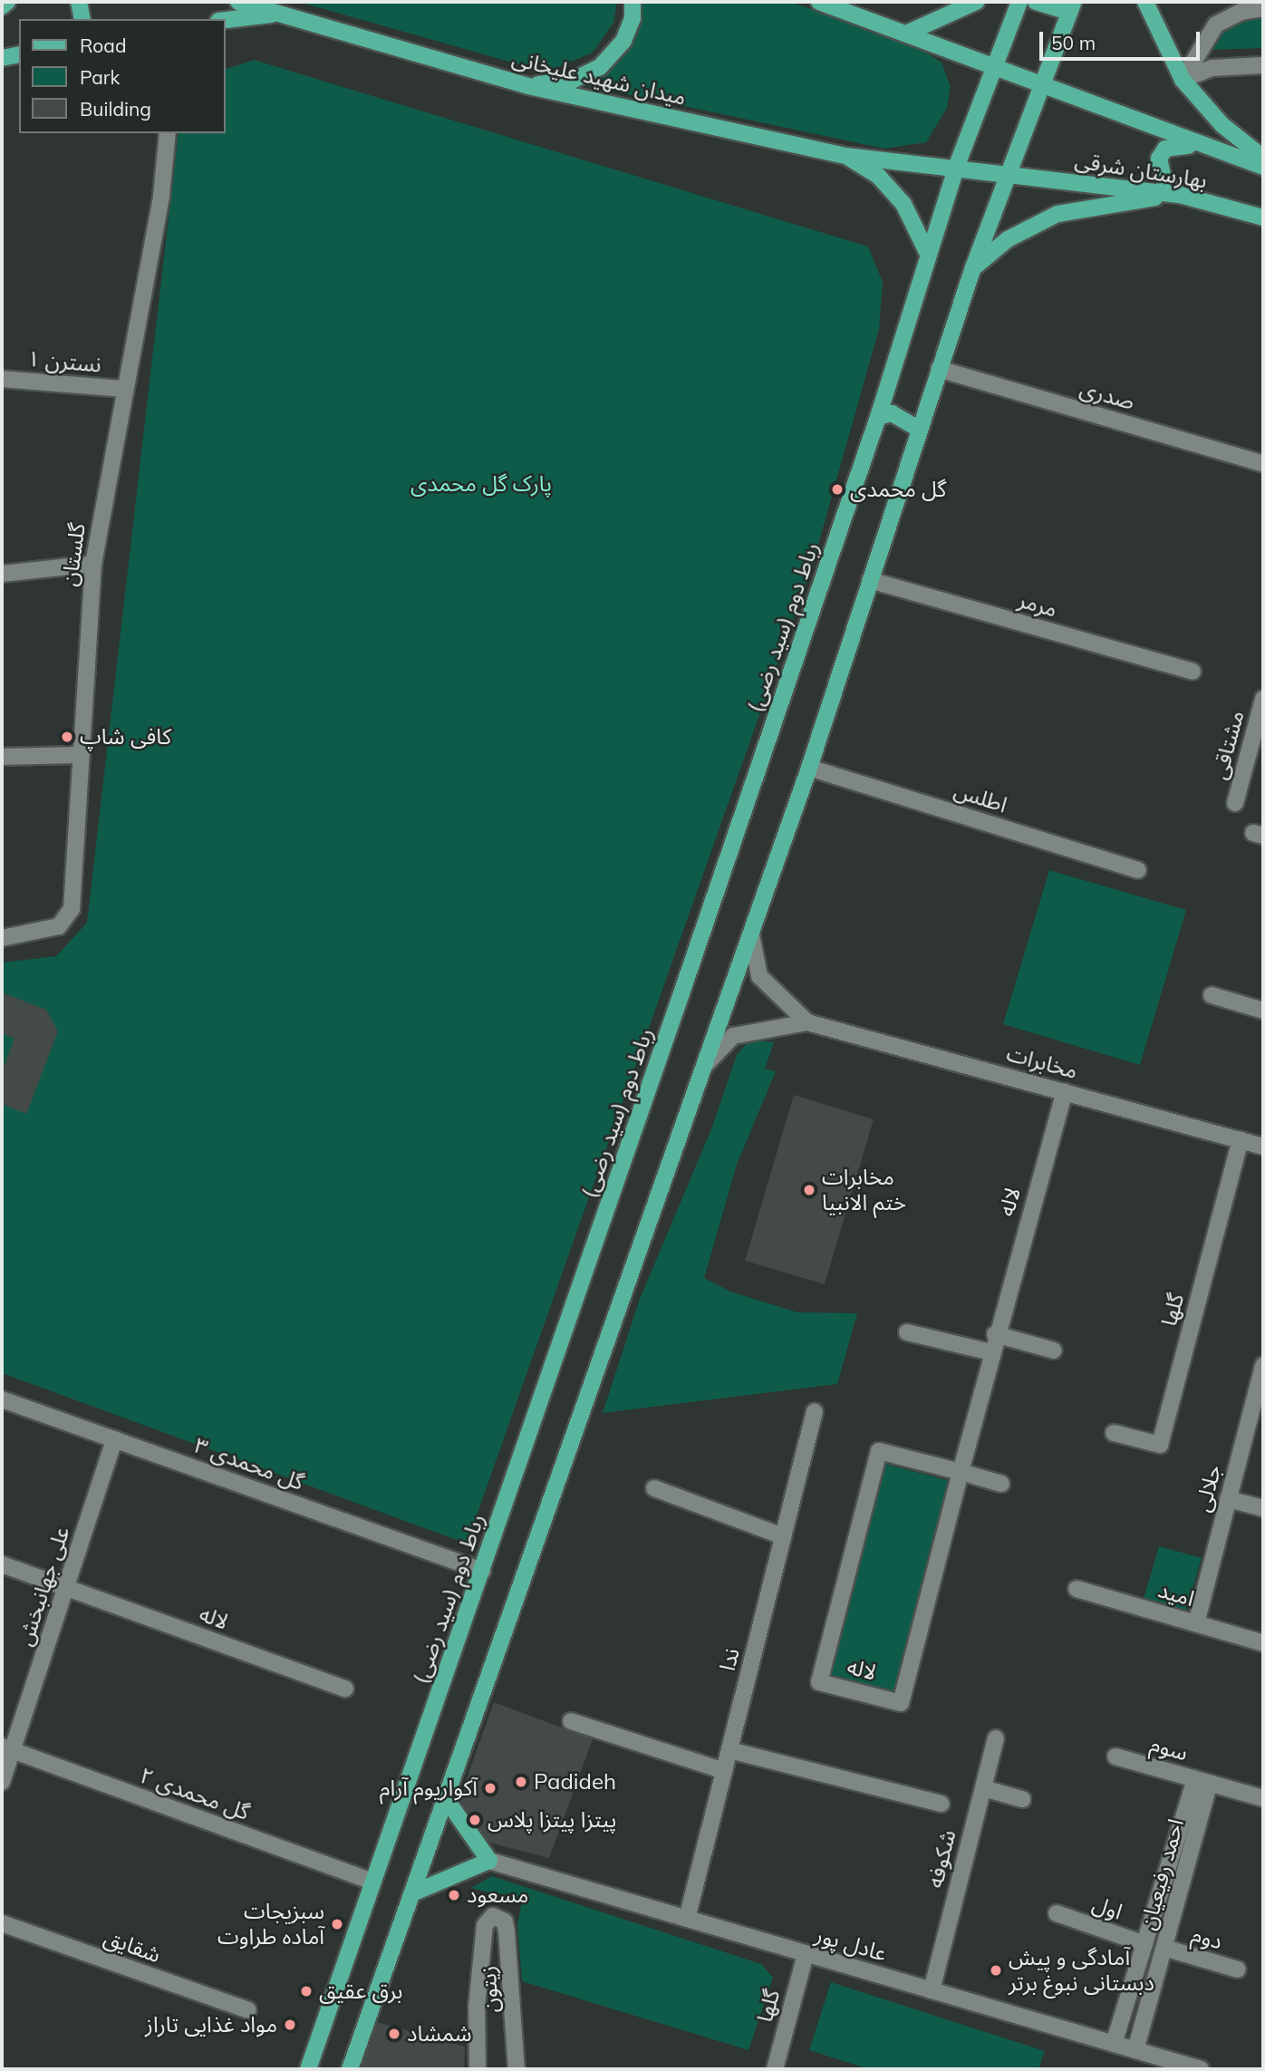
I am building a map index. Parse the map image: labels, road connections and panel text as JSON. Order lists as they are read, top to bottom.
{
  "streets": {
    "main road": ["میدان شهید علیخانی", "بهارستان شرقی", "رباط دوم (سید رضی)"],
    "street": [
      "نسترن ۱",
      "صدری",
      "گلستان",
      "مرمر",
      "مشتاقی",
      "اطلس",
      "مخابرات",
      "لاله",
      "گلها",
      "گل محمدی ۳",
      "جلالی",
      "علی جهانبخش",
      "امید",
      "ندا",
      "سوم",
      "گل محمدی ۲",
      "شکوفه",
      "احمد رفیعیان",
      "اول",
      "دوم",
      "عادل پور",
      "شقایق",
      "زیتون"
    ]
  },
  "crossings": [
    ["میدان شهید علیخانی", "بهارستان شرقی"],
    ["میدان شهید علیخانی", "رباط دوم (سید رضی)"],
    ["نسترن ۱", "گلستان"],
    ["رباط دوم (سید رضی)", "گل محمدی ۳"],
    ["رباط دوم (سید رضی)", "گل محمدی ۲"],
    ["مخابرات", "لاله"],
    ["مخابرات", "گلها"],
    ["لاله", "علی جهانبخش"],
    ["گلها", "عادل پور"],
    ["گل محمدی ۳", "علی جهانبخش"],
    ["جلالی", "امید"],
    ["علی جهانبخش", "گل محمدی ۲"],
    ["ندا", "عادل پور"],
    ["سوم", "احمد رفیعیان"],
    ["شکوفه", "عادل پور"],
    ["احمد رفیعیان", "دوم"],
    ["احمد رفیعیان", "عادل پور"]
  ],
  "parks": ["پارک گل محمدی"],
  "places": [
    "گل محمدی",
    "کافی شاپ",
    "مخابرات ختم الانبیا",
    "Padideh",
    "آکواریوم آرام",
    "پیتزا پیتزا پلاس",
    "مسعود",
    "سبزیجات آماده طراوت",
    "آمادگی و پیش دبستانی نبوغ برتر",
    "برق عقیق",
    "مواد غذایی تاراز",
    "شمشاد"
  ],
  "legend": ["Road", "Park", "Building"],
  "scale_bar": "50 m"
}
